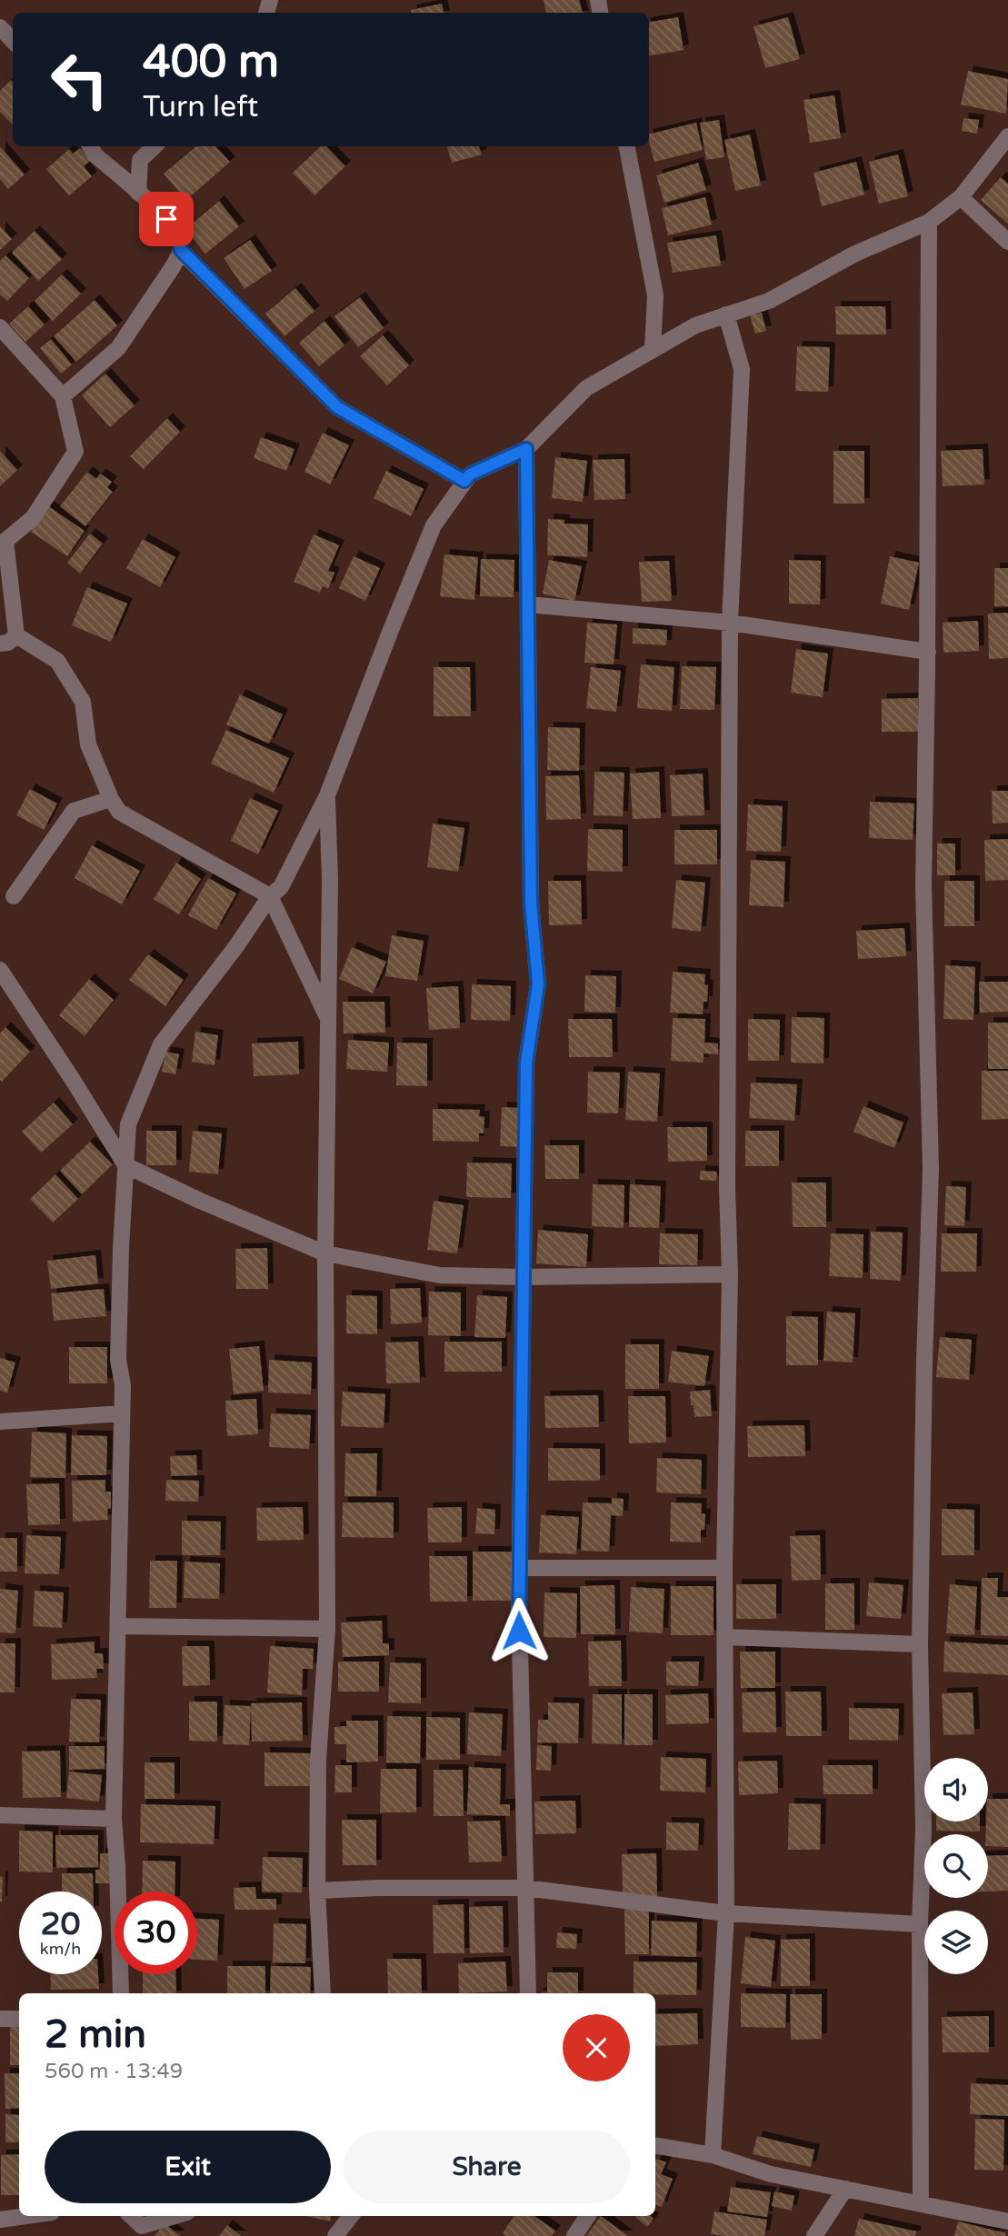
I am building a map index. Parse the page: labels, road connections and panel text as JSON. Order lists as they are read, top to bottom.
{
  "page": {
    "turn": ["400 m", "Turn left"],
    "speed": "20 km/h",
    "limit": "30",
    "heading": ["2 min", "560 m · 13:49"],
    "buttons": ["Exit", "Share"]
  }
}
